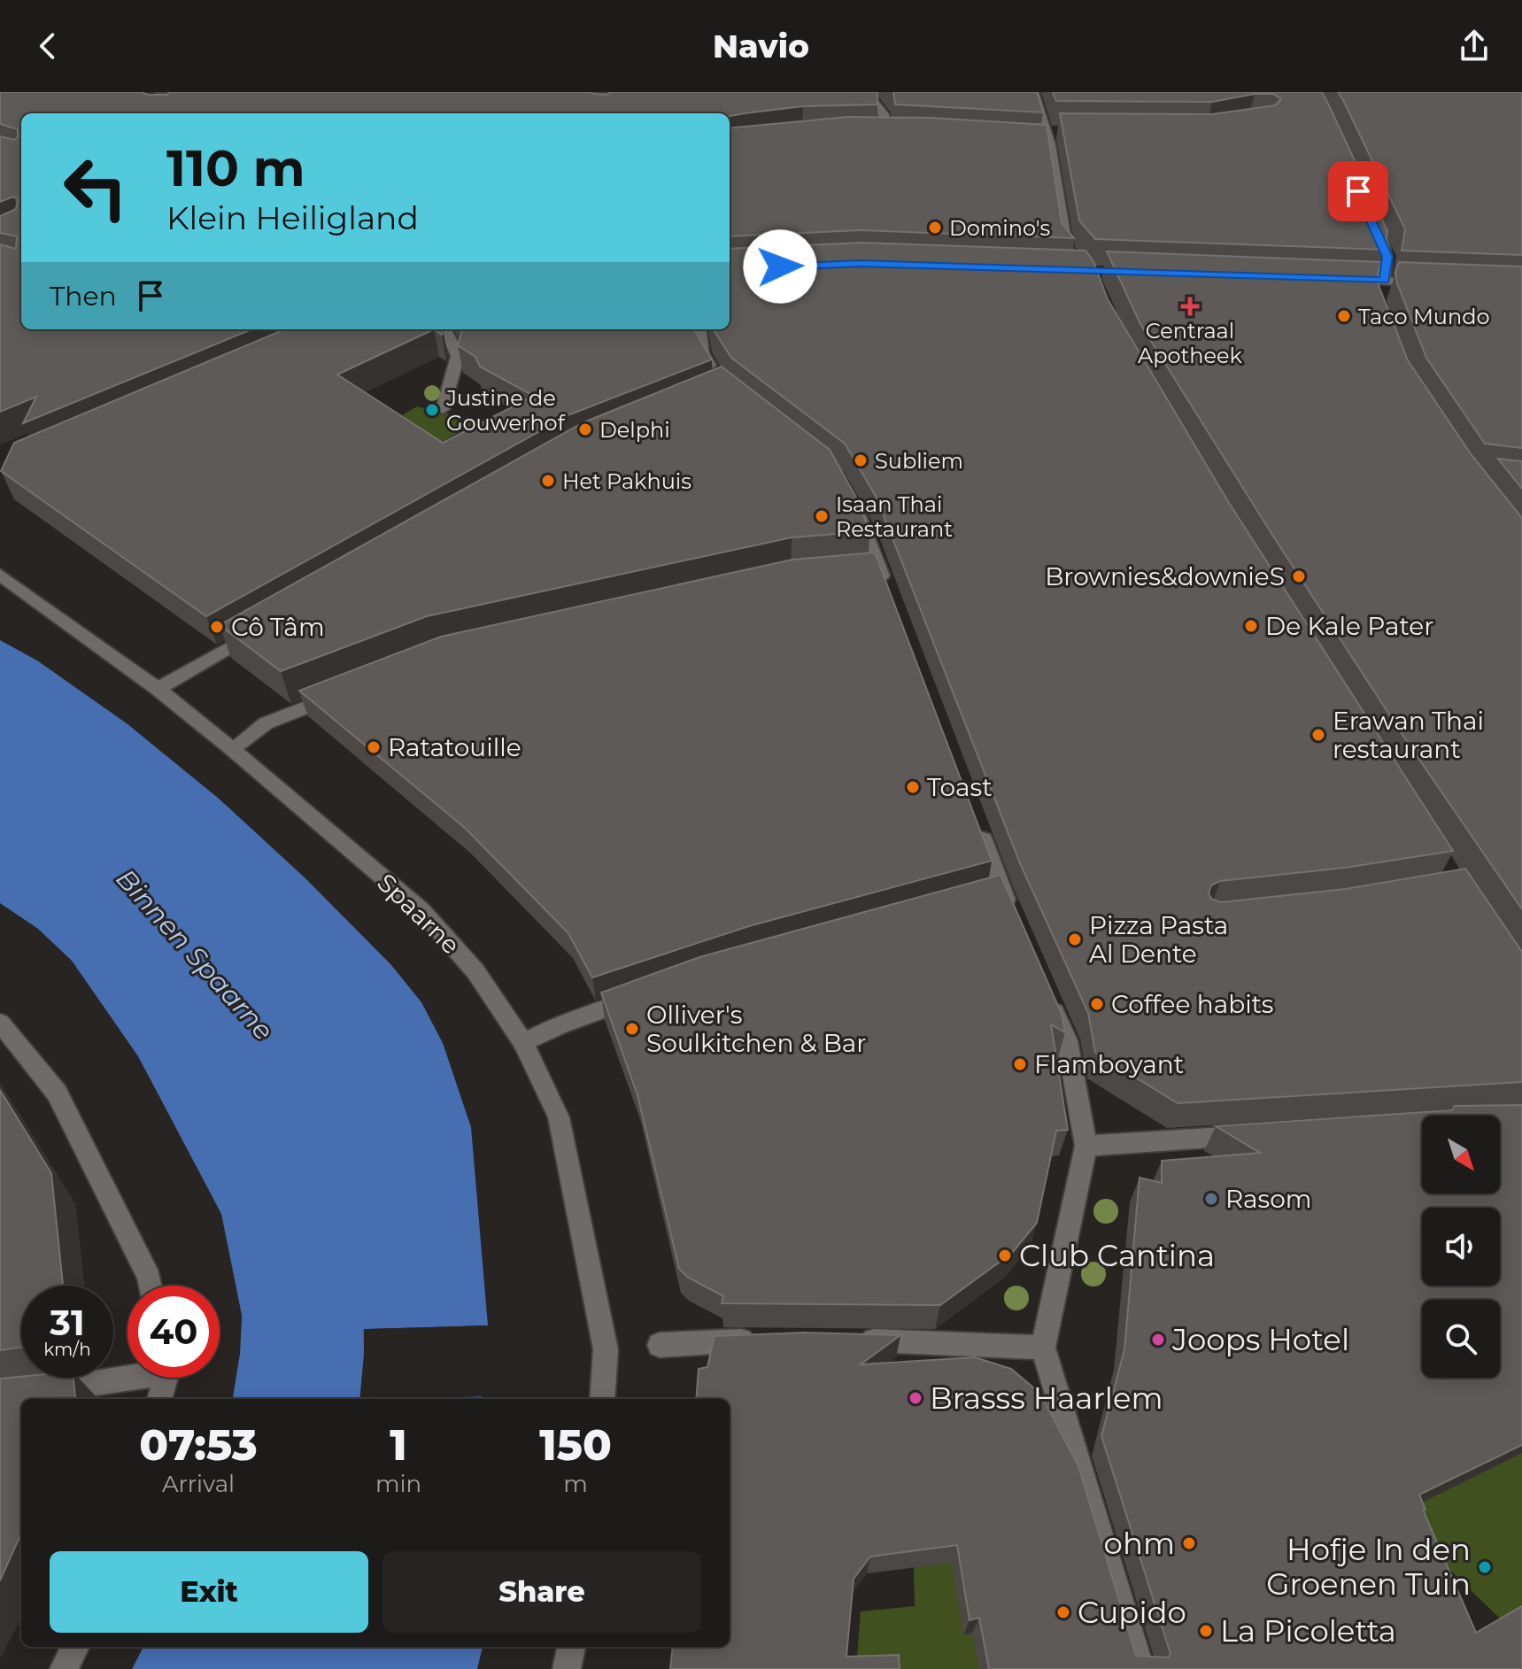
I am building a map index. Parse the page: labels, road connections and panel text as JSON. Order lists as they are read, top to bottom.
{
  "streets": {
    "street": ["Spaarne"]
  },
  "water": ["Binnen Spaarne"],
  "places": {
    "other": [
      "Domino's",
      "Taco Mundo",
      "Justine de Gouwerhof",
      "Delphi",
      "Subliem",
      "Het Pakhuis",
      "Isaan Thai Restaurant",
      "Brownies&downieS",
      "De Kale Pater",
      "Cô Tâm",
      "Erawan Thai restaurant",
      "Ratatouille",
      "Toast",
      "Pizza Pasta Al Dente",
      "Coffee habits",
      "Olliver's Soulkitchen & Bar",
      "Flamboyant",
      "Rasom",
      "Club Cantina",
      "Joops Hotel",
      "Brasss Haarlem",
      "ohm",
      "Hofje In den Groenen Tuin",
      "Cupido",
      "La Picoletta"
    ],
    "health": ["Centraal Apotheek"]
  },
  "north": "bottom right",
  "page": {
    "header": "Navio",
    "turn": ["110 m", "Klein Heiligland"],
    "then": "Then",
    "speed": "31 km/h",
    "limit": "40",
    "eta": [
      "07:53",
      "Arrival",
      "1",
      "min",
      "150",
      "m"
    ],
    "buttons": ["Exit", "Share"]
  }
}
